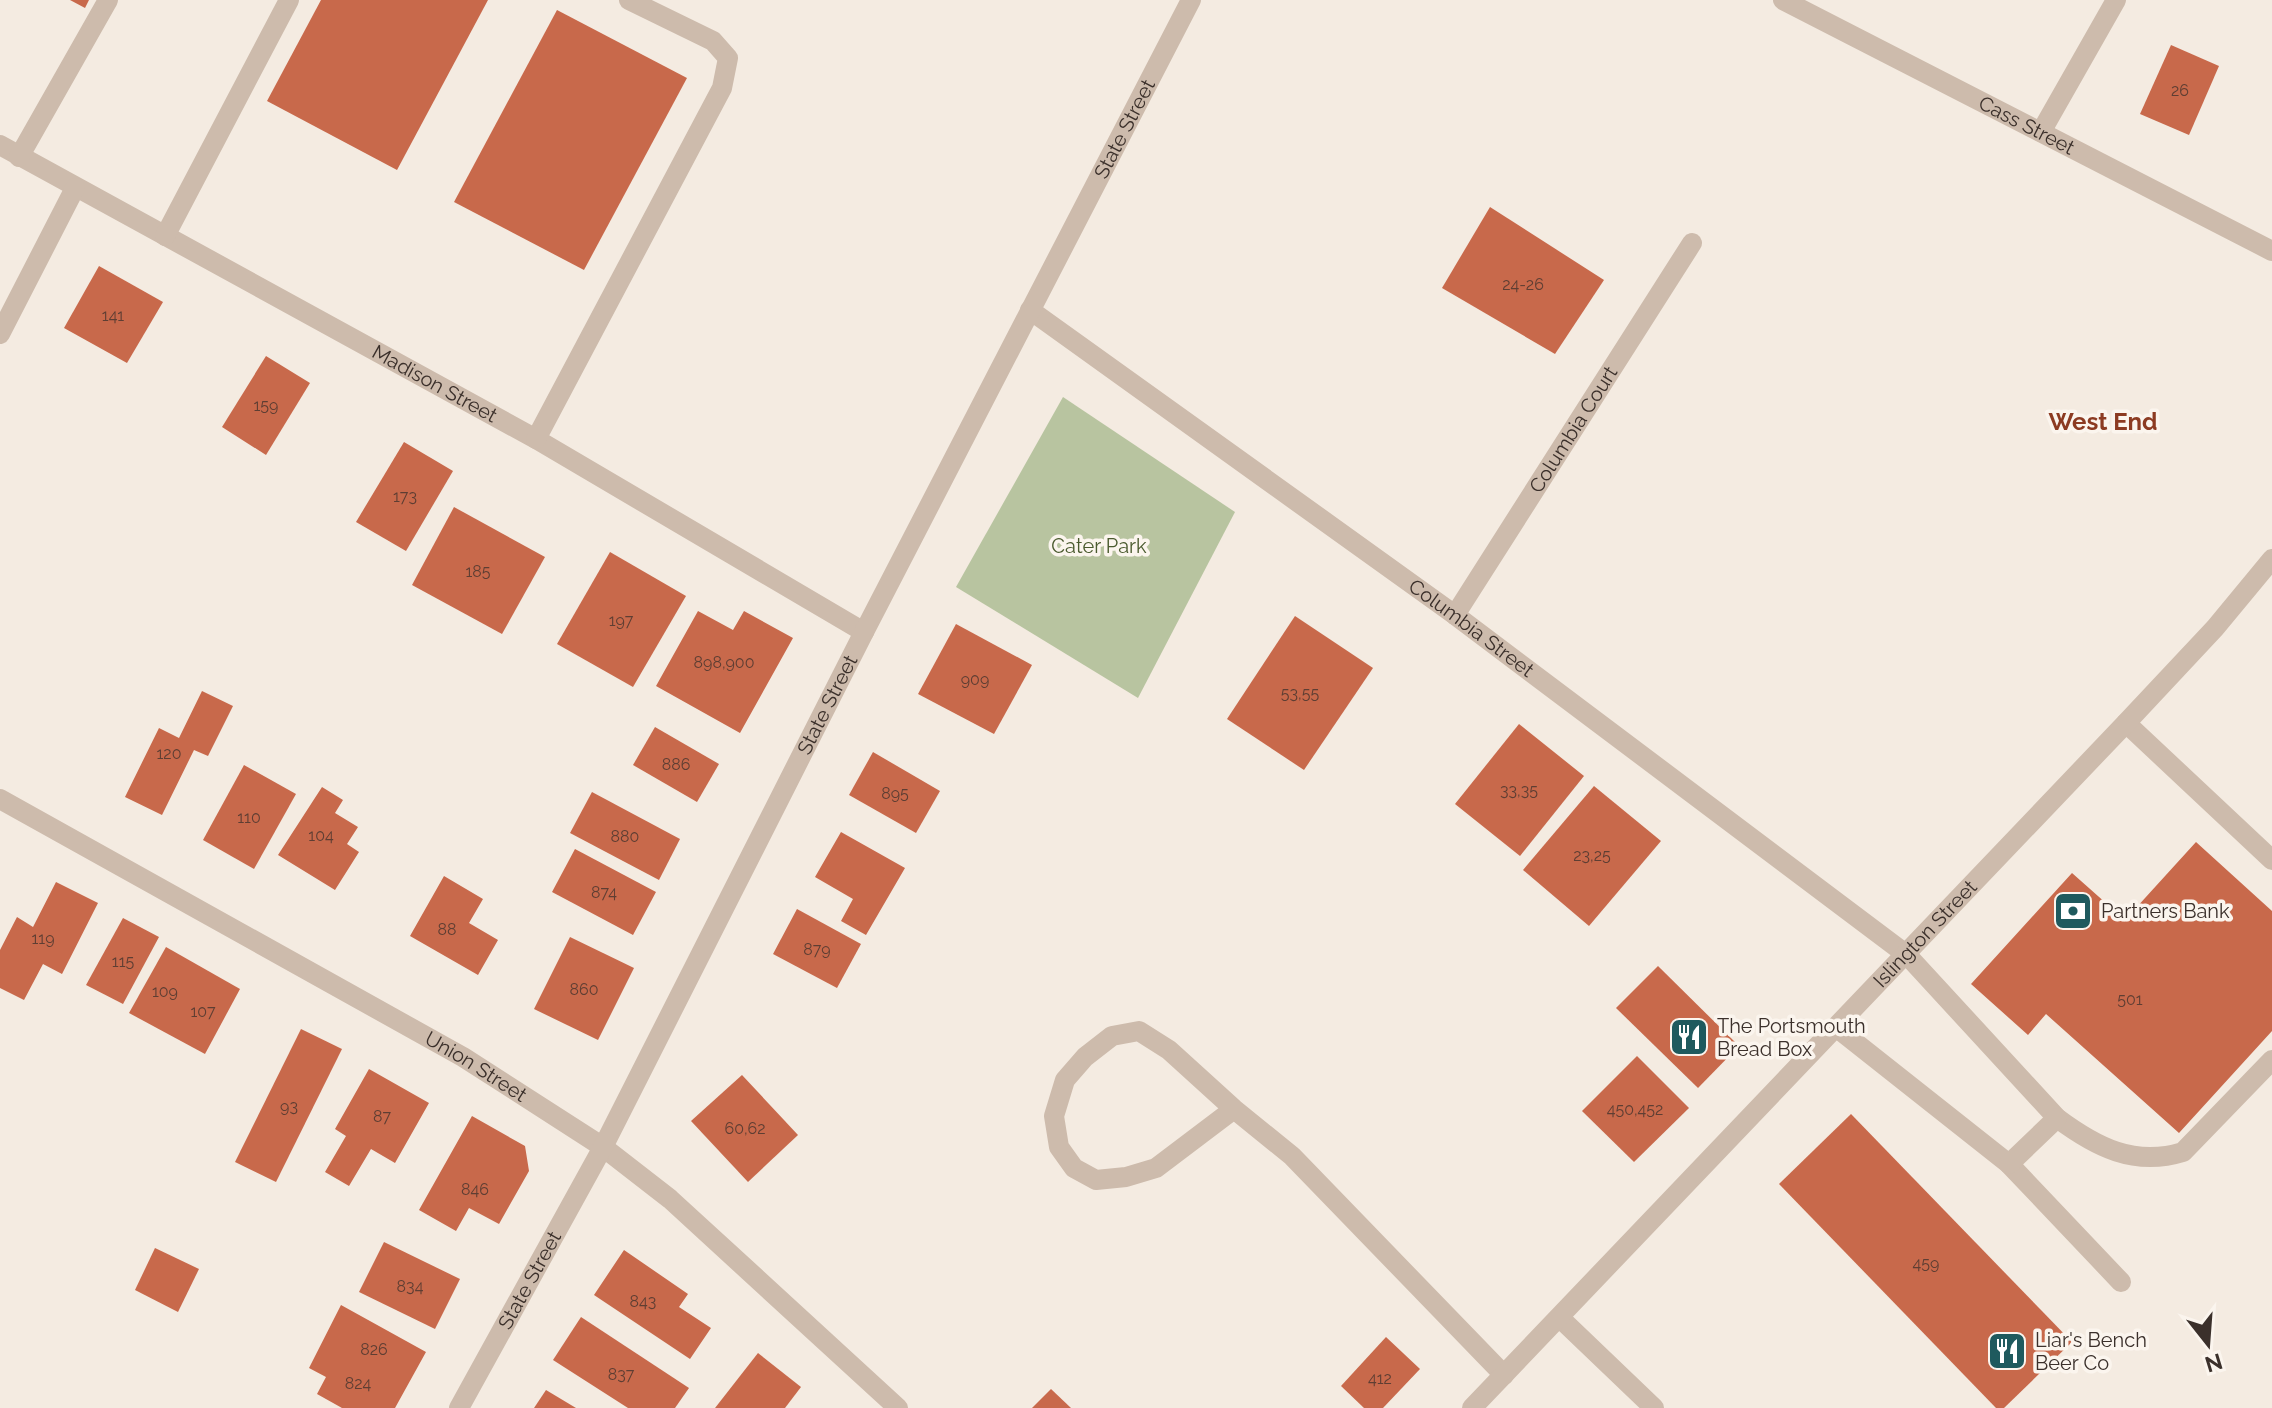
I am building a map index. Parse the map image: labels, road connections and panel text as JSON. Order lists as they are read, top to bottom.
{
  "streets": {
    "street": [
      "Cass Street",
      "State Street",
      "Madison Street",
      "Columbia Court",
      "Columbia Street",
      "Islington Street",
      "Union Street"
    ]
  },
  "crossings": [
    ["State Street", "Madison Street"],
    ["State Street", "Columbia Street"],
    ["State Street", "Union Street"],
    ["Columbia Court", "Columbia Street"],
    ["Columbia Street", "Islington Street"]
  ],
  "districts": ["West End"],
  "parks": ["Cater Park"],
  "places": {
    "bank": ["Partners Bank"],
    "restaurant": ["The Portsmouth Bread Box", "Liar's Bench Beer Co"]
  },
  "house_numbers": [
    "26",
    "24-26",
    "141",
    "159",
    "173",
    "185",
    "197",
    "898,900",
    "909",
    "53,55",
    "120",
    "886",
    "33,35",
    "895",
    "110",
    "104",
    "880",
    "23,25",
    "874",
    "88",
    "119",
    "879",
    "115",
    "860",
    "109",
    "501",
    "107",
    "93",
    "450,452",
    "87",
    "60,62",
    "846",
    "459",
    "834",
    "843",
    "826",
    "837",
    "412",
    "824"
  ],
  "north": "bottom"
}
